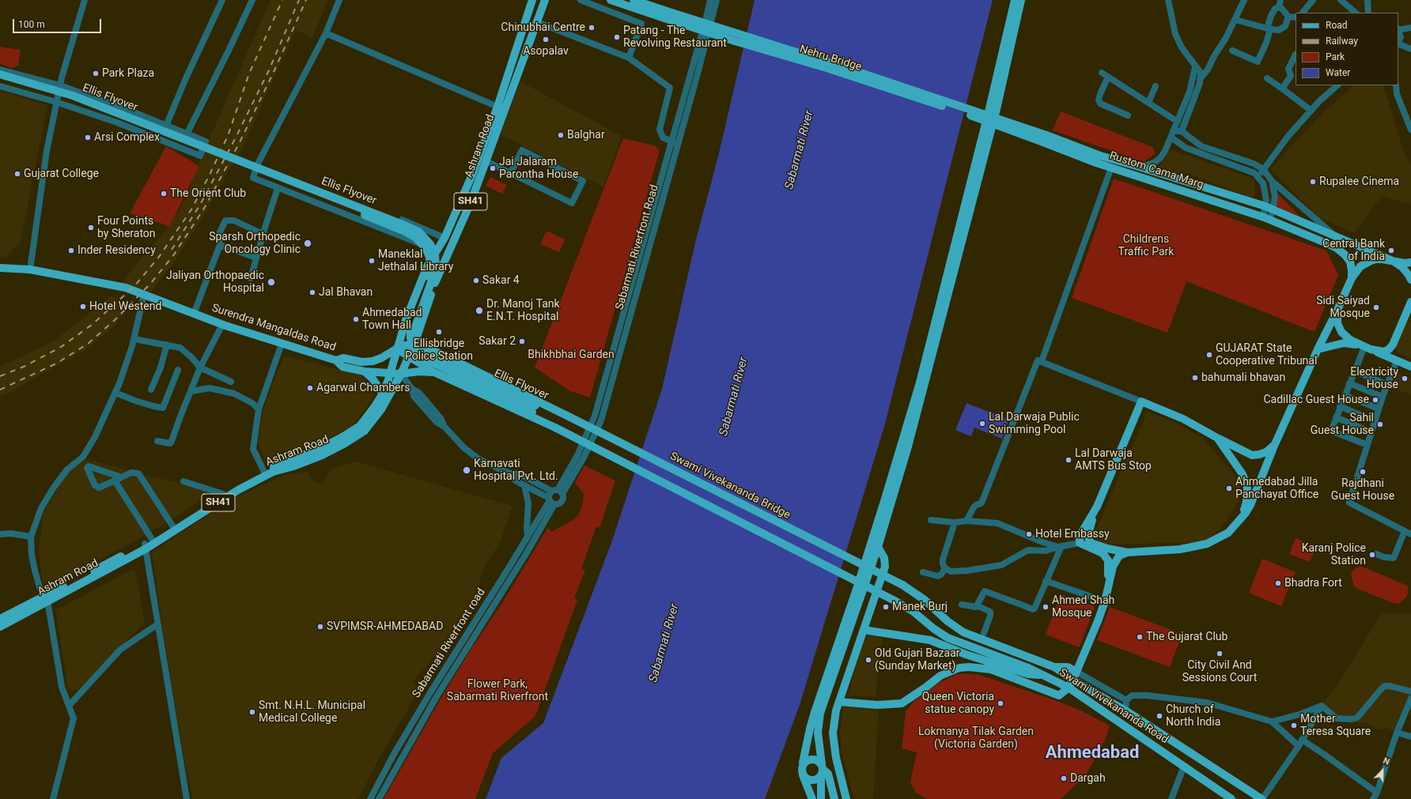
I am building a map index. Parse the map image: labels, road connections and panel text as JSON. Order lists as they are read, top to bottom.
{
  "streets": {
    "main road": [
      "Nehru Bridge",
      "Ellis Flyover",
      "Ashram Road",
      "Rustom Cama Marg",
      "SH41",
      "Surendra Mangaldas Road",
      "Swami Vivekananda Bridge",
      "Swami Vivekananda Road"
    ],
    "street": ["Sabarmati Riverfront Road", "Sabarmati Riverfront road"]
  },
  "crossings": [
    ["Nehru Bridge", "Rustom Cama Marg"],
    ["Ellis Flyover", "Swami Vivekananda Bridge"],
    ["Ellis Flyover", "Swami Vivekananda Road"],
    ["Ashram Road", "Surendra Mangaldas Road"]
  ],
  "districts": ["Ahmedabad"],
  "water": ["Sabarmati River"],
  "parks": [
    "Childrens Traffic Park",
    "Bhikhbhai Garden",
    "Flower Park, Sabarmati Riverfront",
    "Lokmanya Tilak Garden (Victoria Garden)"
  ],
  "places": [
    "Chinubhai Centre",
    "Patang - The Revolving Restaurant",
    "Asopalav",
    "Park Plaza",
    "Balghar",
    "Arsi Complex",
    "Jai Jalaram Parontha House",
    "Gujarat College",
    "Rupalee Cinema",
    "The Orient Club",
    "Four Points by Sheraton",
    "Sparsh Orthopedic Oncology Clinic",
    "Inder Residency",
    "Central Bank of India",
    "Maneklal Jethalal Library",
    "Sakar 4",
    "Jaliyan Orthopaedic Hospital",
    "Jal Bhavan",
    "Hotel Westend",
    "Sidi Saiyad Mosque",
    "Dr. Manoj Tank E.N.T. Hospital",
    "Ahmedabad Town Hall",
    "Ellisbridge Police Station",
    "Sakar 2",
    "GUJARAT State Cooperative Tribunal",
    "bahumali bhavan",
    "Electricity House",
    "Agarwal Chambers",
    "Cadillac Guest House",
    "Lal Darwaja Public Swimming Pool",
    "Sahil Guest House",
    "Lal Darwaja AMTS Bus Stop",
    "Karnavati Hospital Pvt. Ltd.",
    "Rajdhani Guest House",
    "Ahmedabad Jilla Panchayat Office",
    "Hotel Embassy",
    "Karanj Police Station",
    "Bhadra Fort",
    "Manek Burj",
    "Ahmed Shah Mosque",
    "SVPIMSR-AHMEDABAD",
    "The Gujarat Club",
    "City Civil And Sessions Court",
    "Old Gujari Bazaar (Sunday Market)",
    "Queen Victoria statue canopy",
    "Smt. N.H.L. Municipal Medical College",
    "Church of North India",
    "Mother Teresa Square",
    "Dargah"
  ],
  "legend": [
    "Road",
    "Railway",
    "Park",
    "Water"
  ],
  "scale_bar": "100 m",
  "north": "top right"
}
